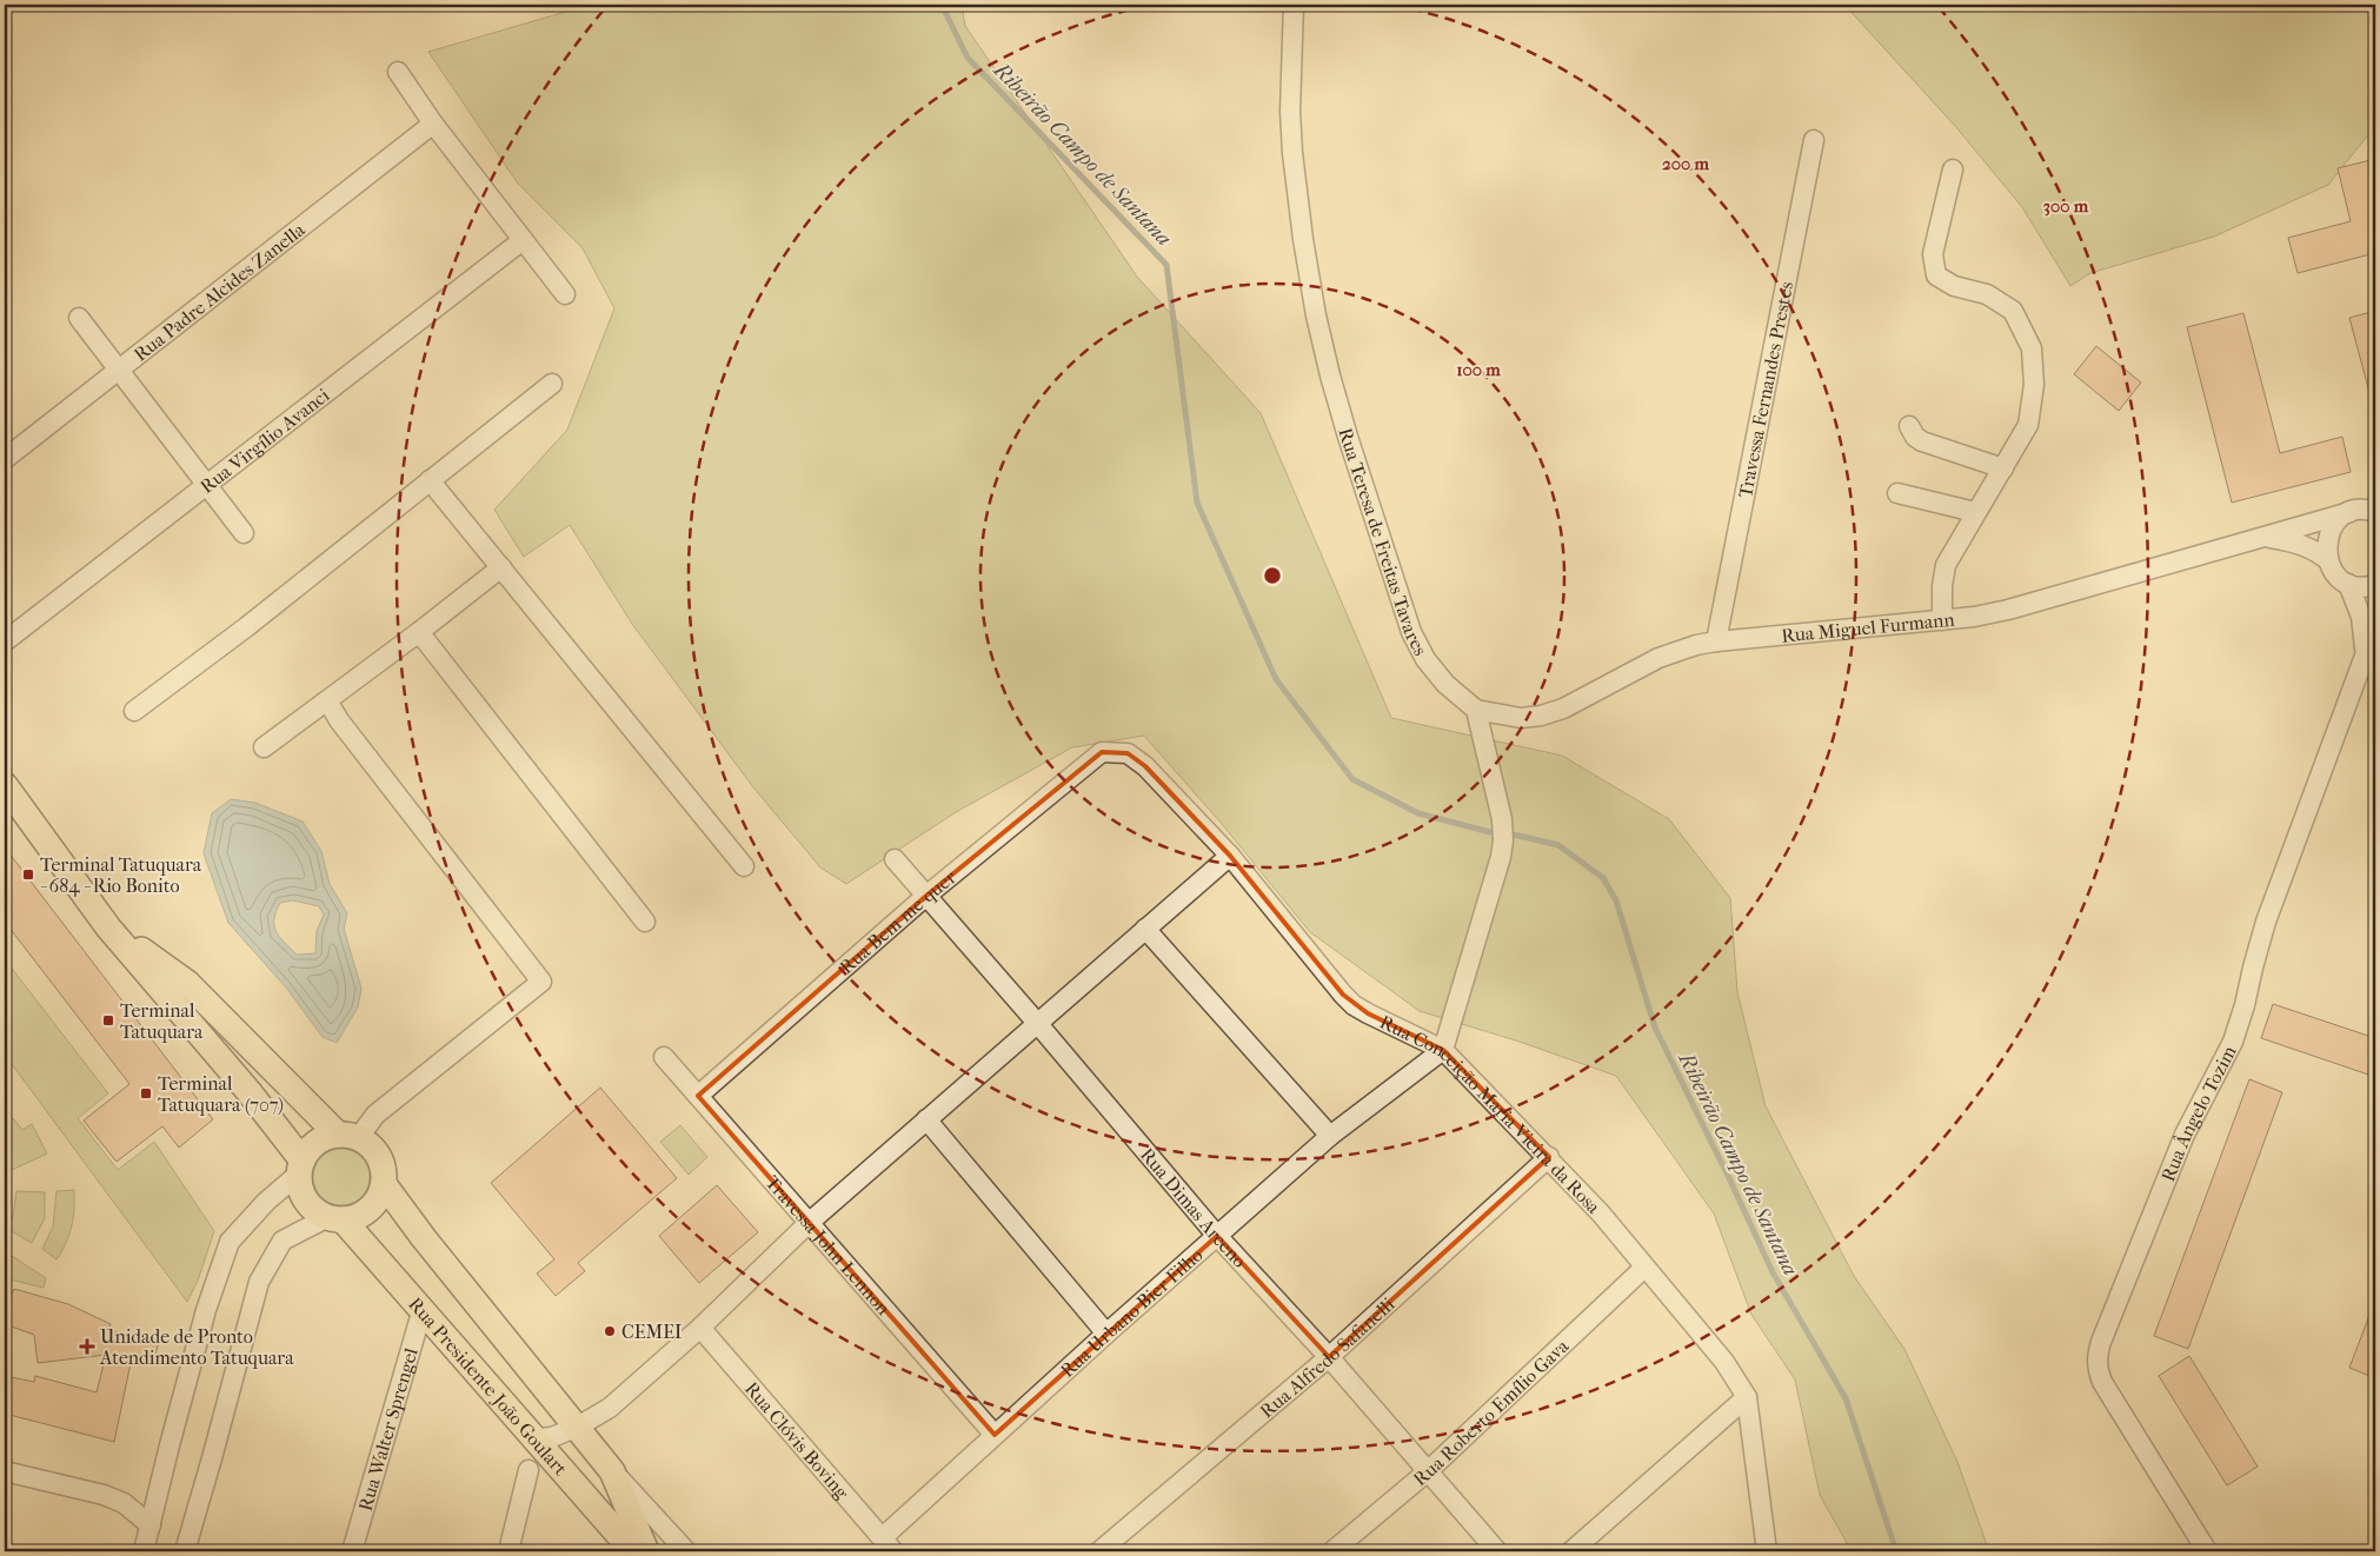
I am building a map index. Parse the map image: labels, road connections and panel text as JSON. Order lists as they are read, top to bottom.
{
  "streets": {
    "main road": ["Rua Presidente João Goulart"],
    "street": [
      "Rua Padre Alcides Zanella",
      "Travessa Fernandes Prestes",
      "Rua Virgílio Avanci",
      "Rua Teresa de Freitas Tavares",
      "Rua Miguel Furmann",
      "Rua Bem-me-quer",
      "Rua Ângelo Tozim",
      "Rua Conceição Maria Vieira da Rosa",
      "Rua Dimas Arceno",
      "Travessa John Lennon",
      "Rua Urbano Bier Filho",
      "Rua Alfredo Safanelli",
      "Rua Roberto Emílio Gava",
      "Rua Walter Sprengel",
      "Rua Clóvis Boving"
    ]
  },
  "crossings": [
    ["Travessa Fernandes Prestes", "Rua Miguel Furmann"],
    ["Rua Teresa de Freitas Tavares", "Rua Miguel Furmann"],
    ["Rua Miguel Furmann", "Rua Ângelo Tozim"],
    ["Rua Bem-me-quer", "Rua Conceição Maria Vieira da Rosa"],
    ["Rua Bem-me-quer", "Rua Dimas Arceno"],
    ["Rua Bem-me-quer", "Travessa John Lennon"],
    ["Rua Conceição Maria Vieira da Rosa", "Rua Urbano Bier Filho"],
    ["Rua Conceição Maria Vieira da Rosa", "Rua Alfredo Safanelli"],
    ["Rua Conceição Maria Vieira da Rosa", "Rua Roberto Emílio Gava"],
    ["Rua Dimas Arceno", "Rua Urbano Bier Filho"],
    ["Rua Dimas Arceno", "Rua Alfredo Safanelli"],
    ["Rua Dimas Arceno", "Rua Roberto Emílio Gava"],
    ["Travessa John Lennon", "Rua Urbano Bier Filho"],
    ["Rua Urbano Bier Filho", "Rua Clóvis Boving"],
    ["Rua Presidente João Goulart", "Rua Walter Sprengel"]
  ],
  "water": ["Ribeirão Campo de Santana"],
  "places": {
    "transit": ["Terminal Tatuquara - 684 - Rio Bonito", "Terminal Tatuquara", "Terminal Tatuquara (707)"],
    "other": ["CEMEI"],
    "health": ["Unidade de Pronto Atendimento Tatuquara"]
  },
  "rings": ["200 m", "300 m", "100 m"]
}
